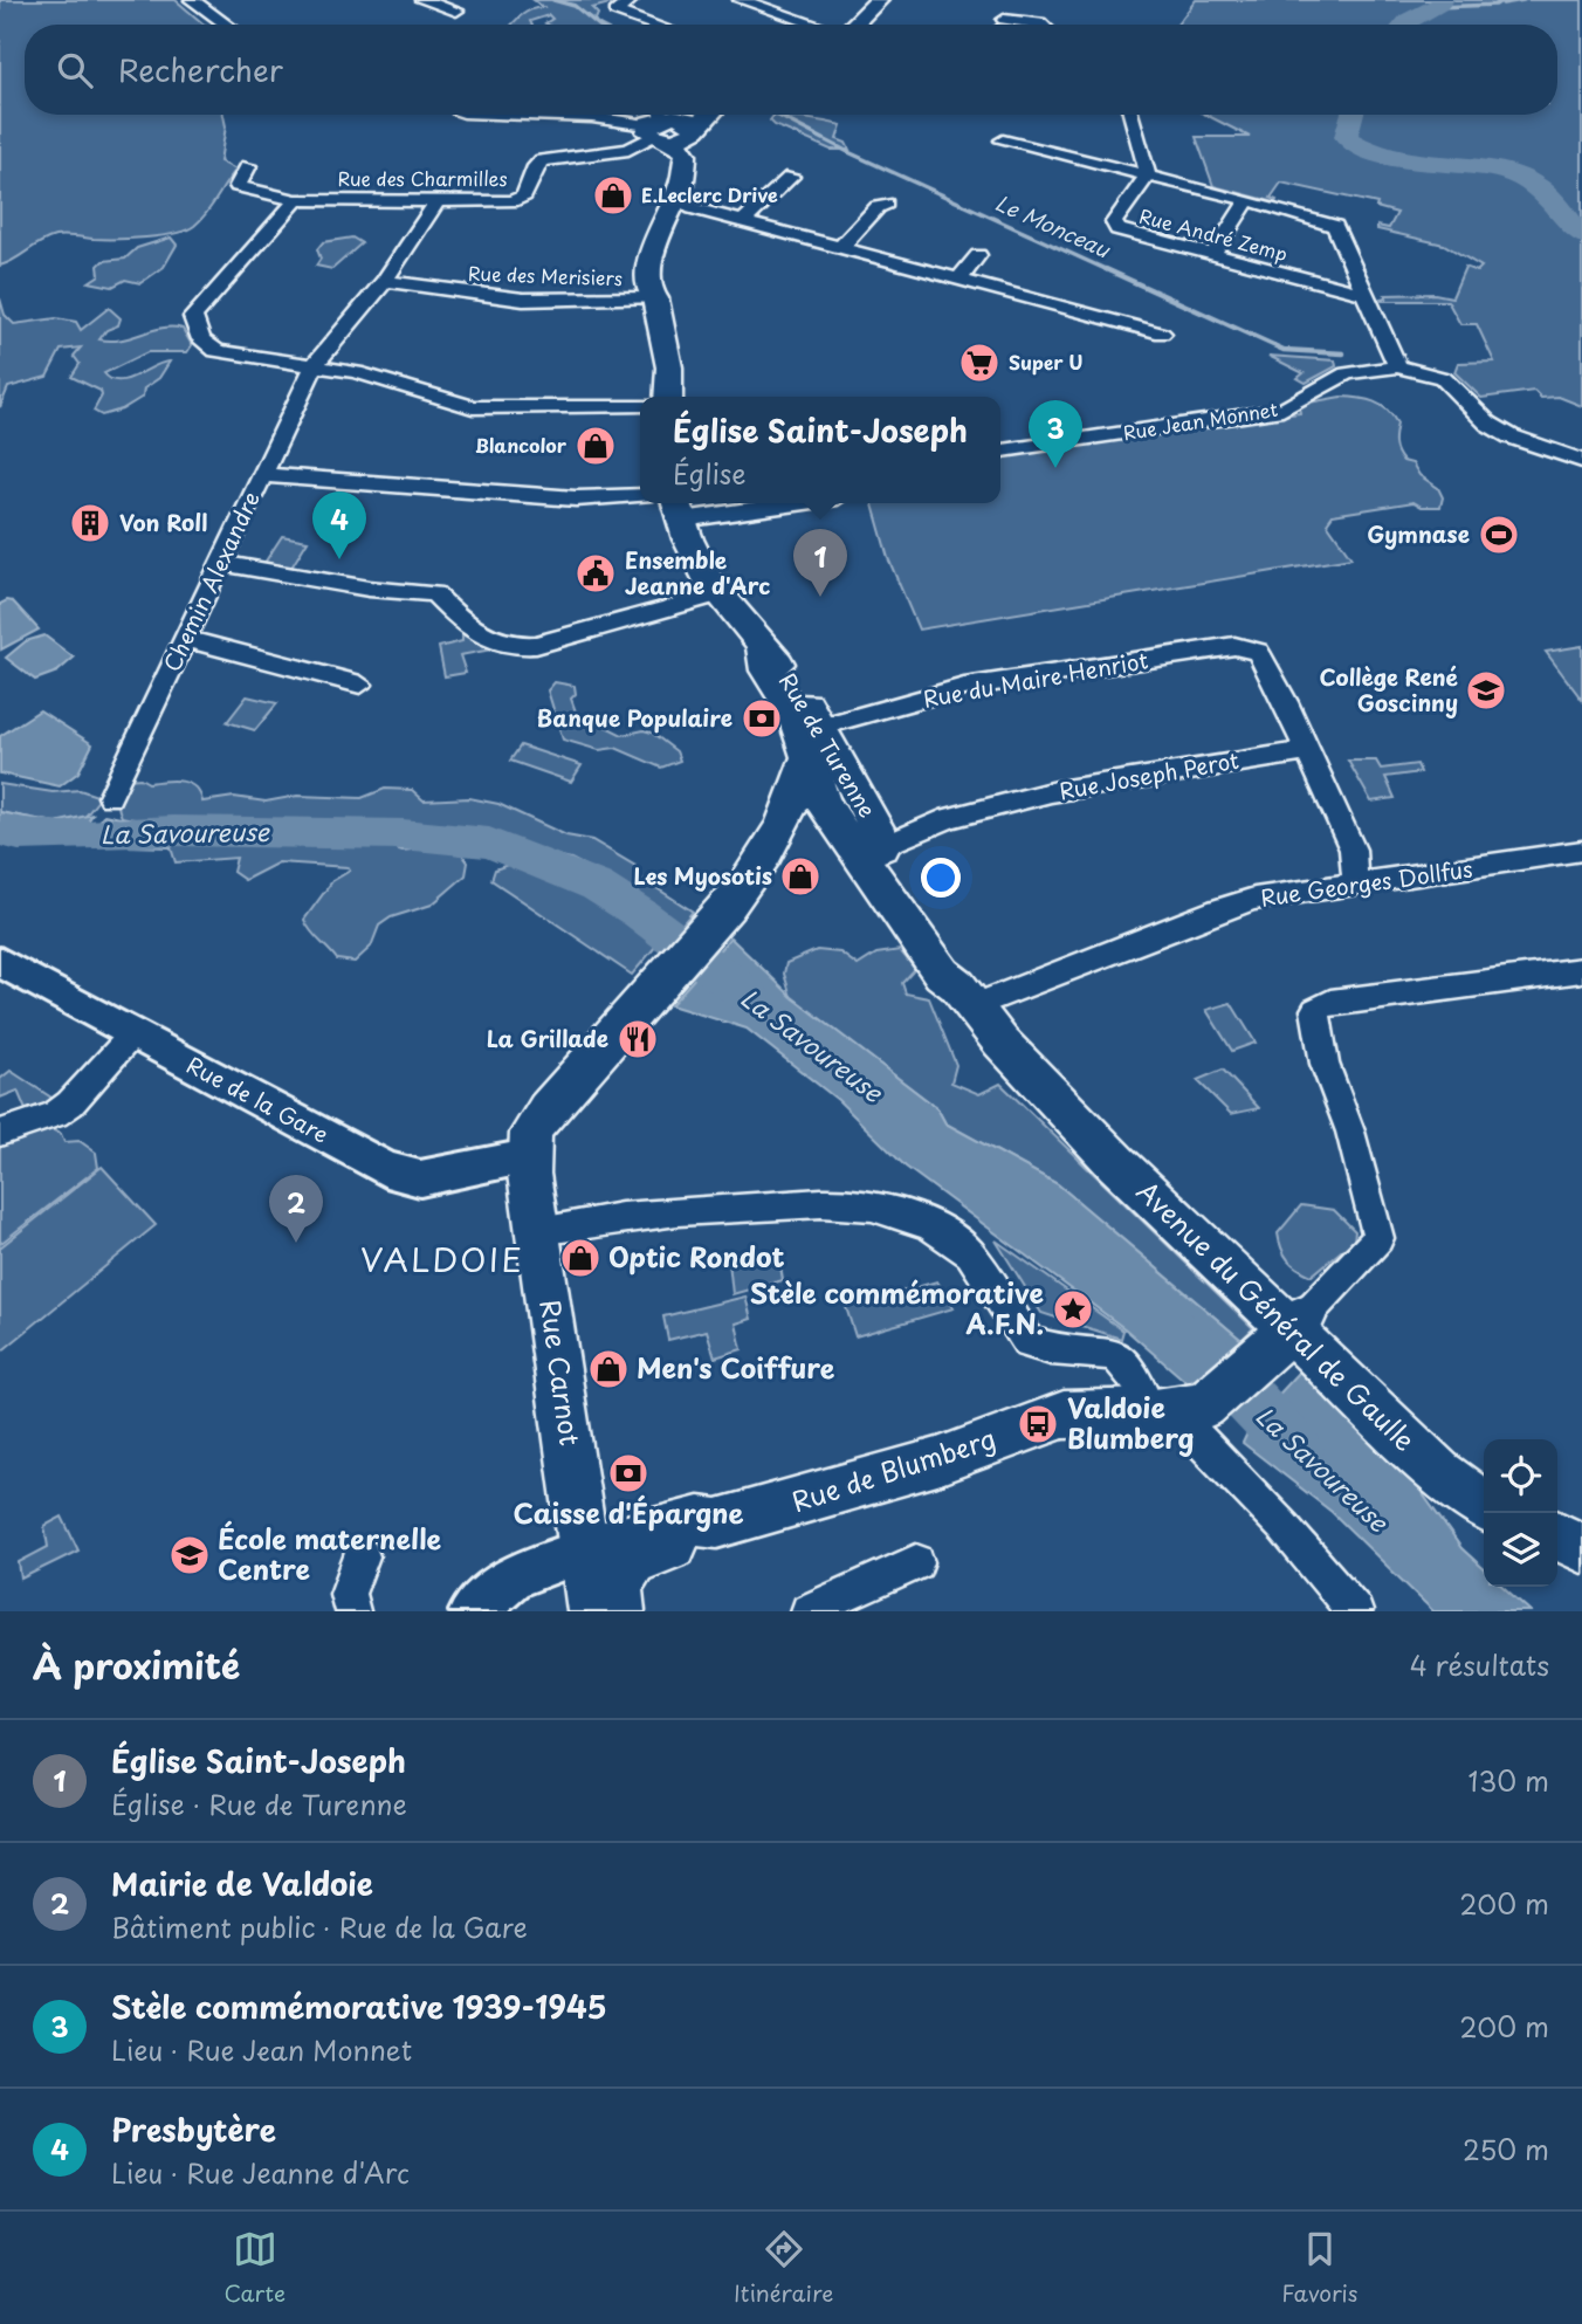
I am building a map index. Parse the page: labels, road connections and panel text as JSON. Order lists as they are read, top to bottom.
{
  "streets": {
    "main road": [
      "Rue de Turenne",
      "Avenue du Général de Gaulle",
      "Rue Carnot",
      "Rue de Blumberg"
    ],
    "street": [
      "Rue des Charmilles",
      "Rue André Zemp",
      "Rue des Merisiers",
      "Rue Jean Monnet",
      "Chemin Alexandre",
      "Rue du Maire Henriot",
      "Rue Joseph Perot",
      "Rue Georges Dollfus",
      "Rue de la Gare"
    ]
  },
  "crossings": [
    ["Rue des Charmilles", "Chemin Alexandre"],
    ["Rue des Merisiers", "Chemin Alexandre"],
    ["Rue du Maire Henriot", "Rue de Turenne"],
    ["Rue du Maire Henriot", "Rue Joseph Perot"],
    ["Rue de Turenne", "Rue Joseph Perot"],
    ["Rue de Turenne", "Avenue du Général de Gaulle"],
    ["Rue de Turenne", "Rue Carnot"],
    ["Rue Joseph Perot", "Avenue du Général de Gaulle"],
    ["Rue Georges Dollfus", "Avenue du Général de Gaulle"],
    ["Rue de la Gare", "Rue Carnot"],
    ["Avenue du Général de Gaulle", "Rue Carnot"],
    ["Rue Carnot", "Rue de Blumberg"]
  ],
  "districts": ["VALDOIE"],
  "water": ["Le Monceau", "La Savoureuse"],
  "places": {
    "shop": [
      "E.Leclerc Drive",
      "Blancolor",
      "Les Myosotis",
      "Optic Rondot",
      "Men's Coiffure"
    ],
    "supermarket": ["Super U"],
    "building": ["Von Roll"],
    "sports": ["Gymnase"],
    "public building": ["Ensemble Jeanne d'Arc"],
    "school or university": ["Collège René Goscinny", "École maternelle Centre"],
    "bank": ["Banque Populaire", "Caisse d'Épargne"],
    "restaurant": ["La Grillade"],
    "place": ["Stèle commémorative A.F.N."],
    "bus stop": ["Valdoie Blumberg"]
  },
  "page": {
    "search": "Rechercher",
    "popup": ["Église Saint-Joseph", "Église"],
    "pins": [
      "3",
      "4",
      "1",
      "2"
    ],
    "heading": ["À proximité", "4 résultats"],
    "list": [
      {
        "mark": "1",
        "name": "Église Saint-Joseph",
        "note": "Église · Rue de Turenne",
        "value": "130 m"
      },
      {
        "mark": "2",
        "name": "Mairie de Valdoie",
        "note": "Bâtiment public · Rue de la Gare",
        "value": "200 m"
      },
      {
        "mark": "3",
        "name": "Stèle commémorative 1939-1945",
        "note": "Lieu · Rue Jean Monnet",
        "value": "200 m"
      },
      {
        "mark": "4",
        "name": "Presbytère",
        "note": "Lieu · Rue Jeanne d'Arc",
        "value": "250 m"
      }
    ],
    "nav": ["Carte", "Itinéraire", "Favoris"]
  }
}
